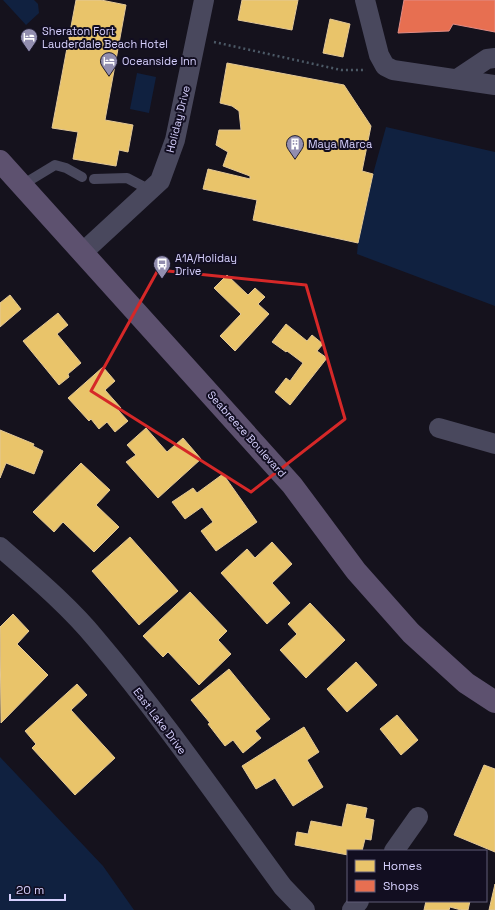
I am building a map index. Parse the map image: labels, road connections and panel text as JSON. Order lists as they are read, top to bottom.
{
  "streets": {
    "main road": ["Seabreeze Boulevard"],
    "street": ["Holiday Drive", "East Lake Drive"]
  },
  "crossings": [
    ["Holiday Drive", "Seabreeze Boulevard"]
  ],
  "places": {
    "hotel": ["Sheraton Fort Lauderdale Beach Hotel", "Oceanside Inn"],
    "building": ["Maya Marca"],
    "bus stop": ["A1A/Holiday Drive"]
  },
  "legend": ["Homes", "Shops"],
  "scale_bar": "20 m"
}
